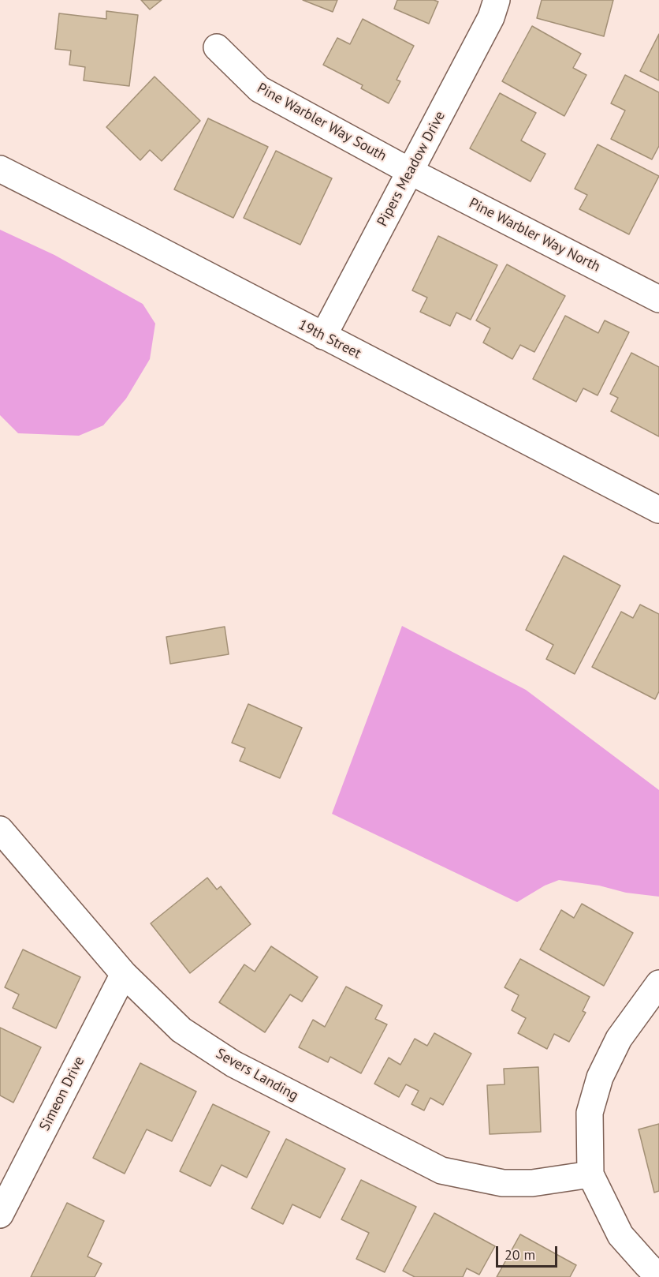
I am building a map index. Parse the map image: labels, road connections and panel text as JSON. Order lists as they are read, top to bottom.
{
  "streets": {
    "street": [
      "Pine Warbler Way South",
      "Pipers Meadow Drive",
      "Pine Warbler Way North",
      "19th Street",
      "Severs Landing",
      "Simeon Drive"
    ]
  },
  "crossings": [
    ["Pine Warbler Way South", "Pipers Meadow Drive"],
    ["Pine Warbler Way South", "Pine Warbler Way North"],
    ["Pipers Meadow Drive", "Pine Warbler Way North"],
    ["Pipers Meadow Drive", "19th Street"],
    ["Severs Landing", "Simeon Drive"]
  ],
  "scale_bar": "20 m"
}
